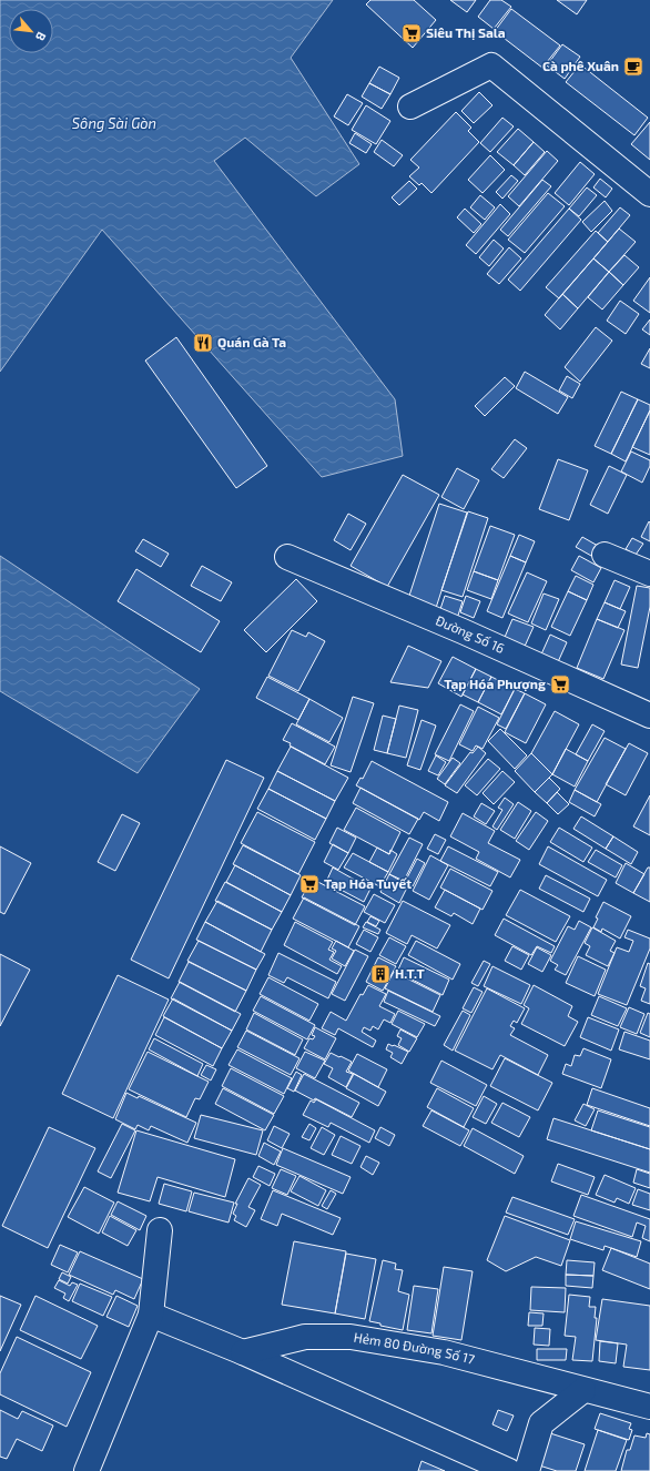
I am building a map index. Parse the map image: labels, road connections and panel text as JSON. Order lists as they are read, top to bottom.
{
  "streets": {
    "street": ["Đường Số 16", "Hẻm 80 Đường Số 17"]
  },
  "water": ["Sông Sài Gòn"],
  "places": {
    "supermarket": ["Siêu Thị Sala", "Tạp Hóa Phượng", "Tạp Hóa Tuyết"],
    "cafe": ["Cà phê Xuân"],
    "restaurant": ["Quán Gà Ta"],
    "building": ["H.T.T"]
  },
  "north": "bottom right"
}
